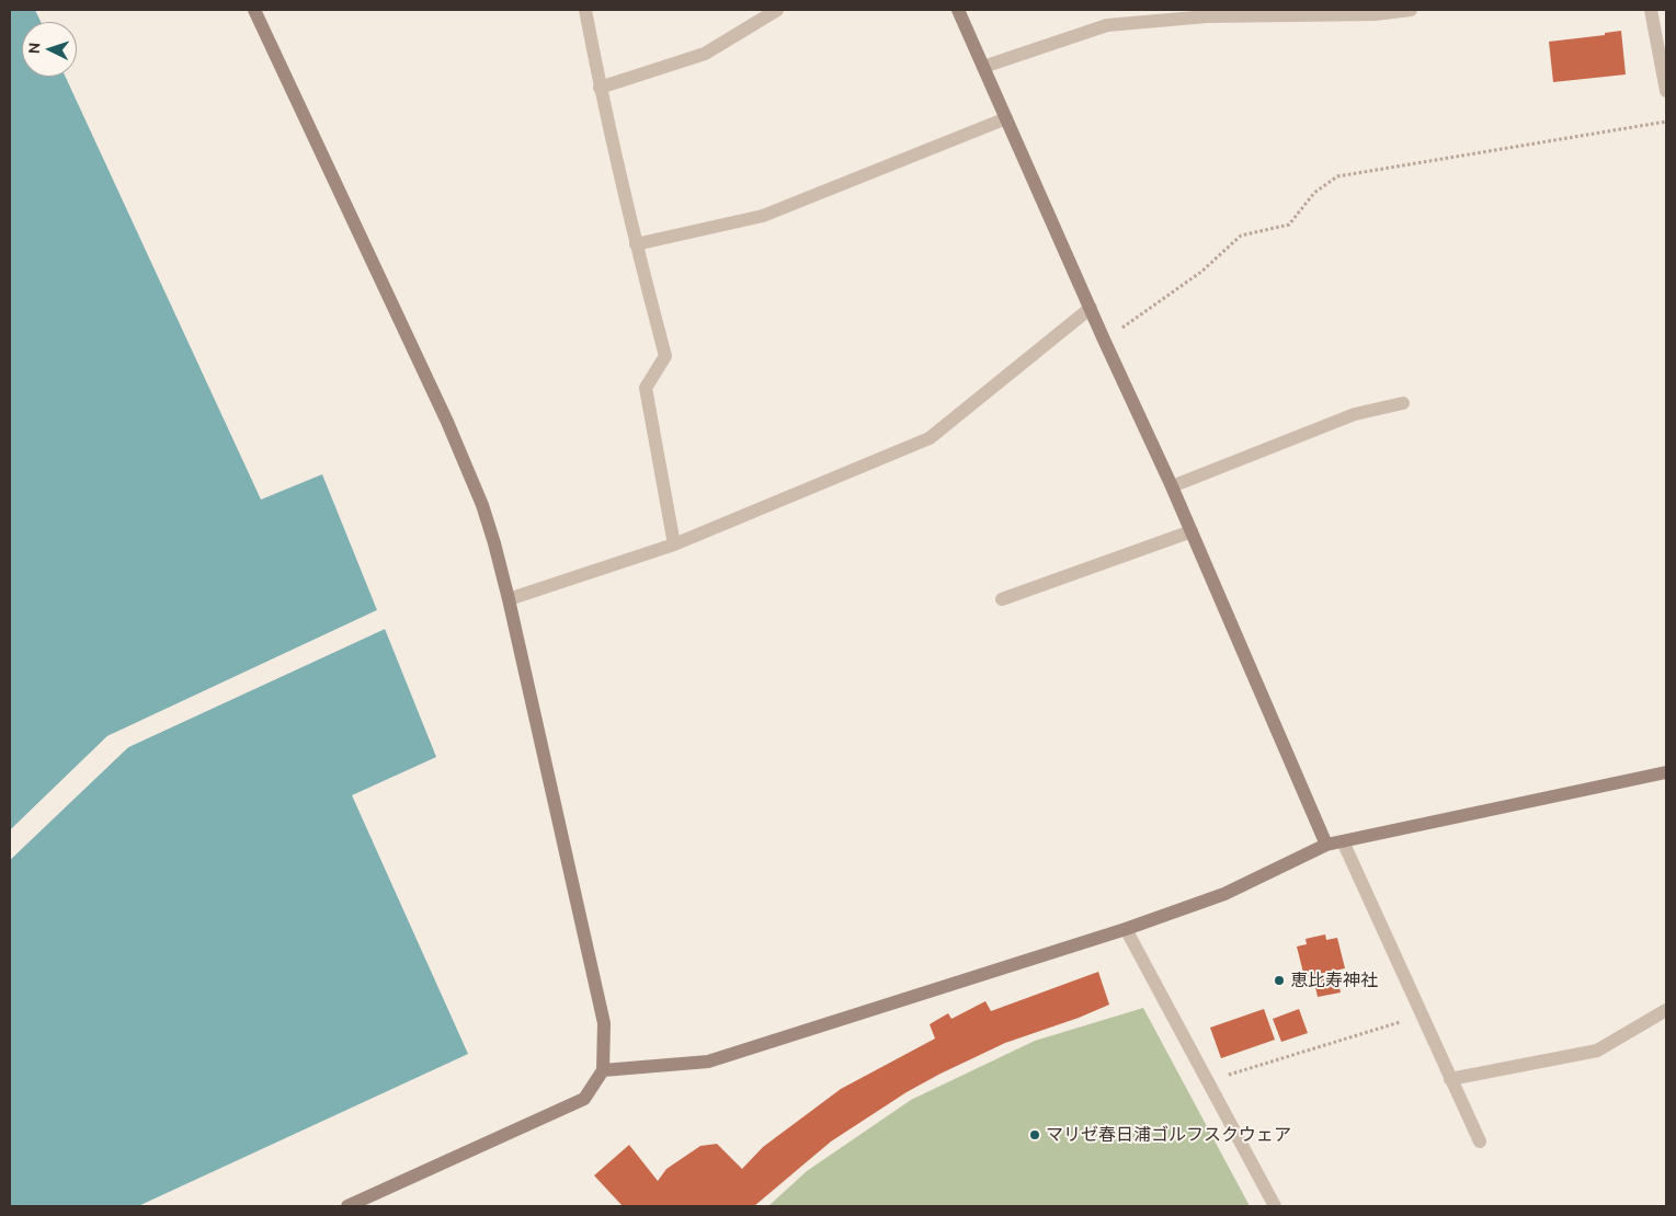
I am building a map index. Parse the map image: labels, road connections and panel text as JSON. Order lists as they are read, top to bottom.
{
  "places": ["恵比寿神社", "マリゼ春日浦ゴルフスクウェア"],
  "north": "left"
}
